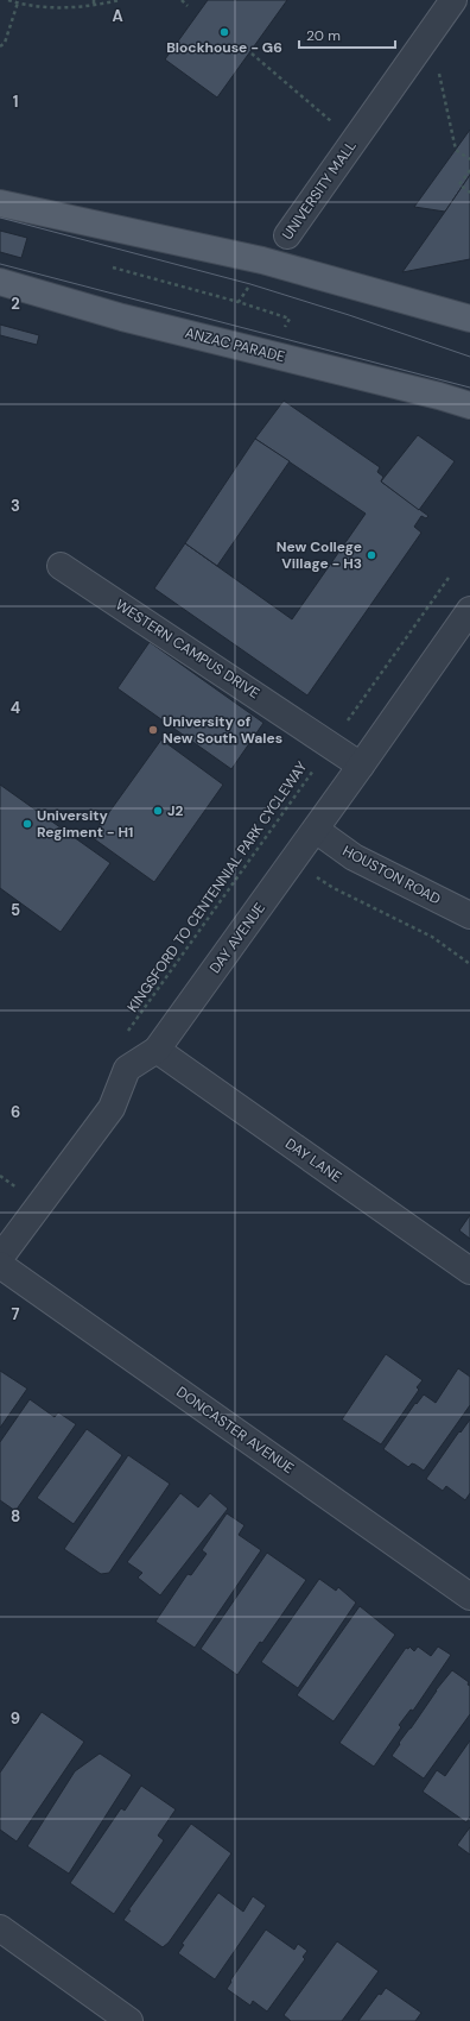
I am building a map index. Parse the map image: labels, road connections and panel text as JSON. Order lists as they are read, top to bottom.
{
  "streets": {
    "main road": ["ANZAC PARADE"],
    "street": [
      "UNIVERSITY MALL",
      "WESTERN CAMPUS DRIVE",
      "HOUSTON ROAD",
      "DAY AVENUE",
      "DAY LANE",
      "DONCASTER AVENUE"
    ],
    "path": ["KINGSFORD TO CENTENNIAL PARK CYCLEWAY"]
  },
  "crossings": [
    ["WESTERN CAMPUS DRIVE", "KINGSFORD TO CENTENNIAL PARK CYCLEWAY"],
    ["WESTERN CAMPUS DRIVE", "DAY AVENUE"],
    ["HOUSTON ROAD", "DAY AVENUE"],
    ["DAY AVENUE", "DAY LANE"]
  ],
  "places": [
    "Blockhouse - G6",
    "New College Village - H3",
    "University of New South Wales",
    "J2",
    "University Regiment - H1"
  ],
  "scale_bar": "20 m",
  "grid": {
    "columns": ["A"],
    "rows": [
      "1",
      "2",
      "3",
      "4",
      "5",
      "6",
      "7",
      "8",
      "9"
    ]
  }
}
